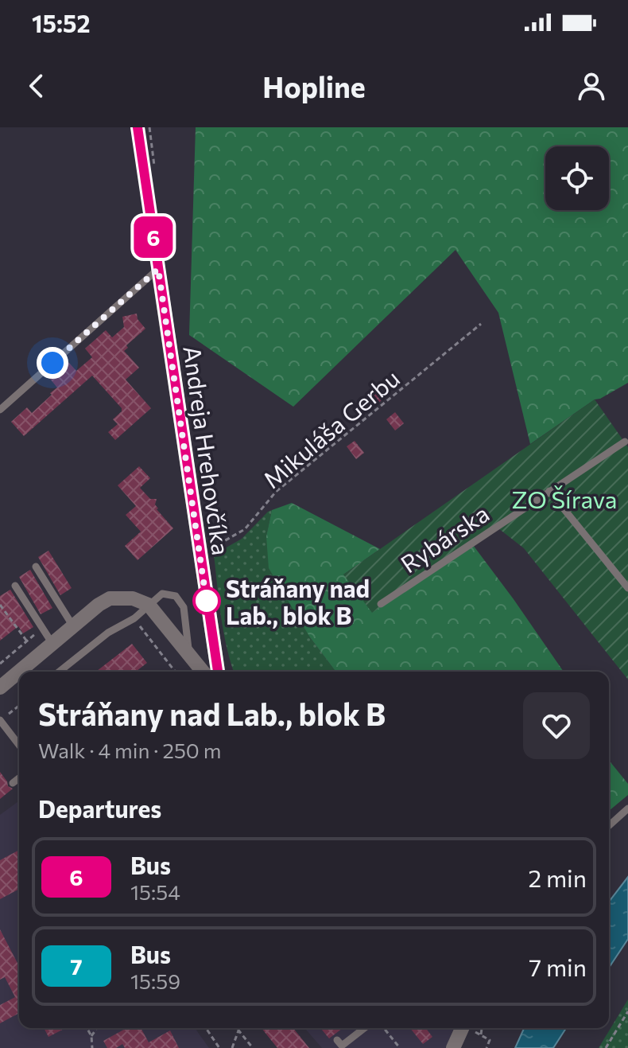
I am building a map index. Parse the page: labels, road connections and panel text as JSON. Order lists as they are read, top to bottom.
{
  "streets": {
    "street": ["Andreja Hrehovčíka"],
    "lane": ["Rybárska"],
    "path": ["Mikuláša Gerbu"]
  },
  "crossings": [
    ["Mikuláša Gerbu", "Andreja Hrehovčíka"]
  ],
  "parks": ["ZO Šírava"],
  "places": ["Stráňany nad Lab., blok B"],
  "lines": ["bus line 6"],
  "page": {
    "status": "15:52",
    "header": "Hopline",
    "on_map": "6",
    "heading": [
      ["Stráňany nad Lab., blok B", "Walk · 4 min · 250 m"],
      "Departures"
    ],
    "list": [
      {
        "mark": "6",
        "name": "Bus",
        "note": "15:54",
        "value": "2 min"
      },
      {
        "mark": "7",
        "name": "Bus",
        "note": "15:59",
        "value": "7 min"
      }
    ]
  }
}
